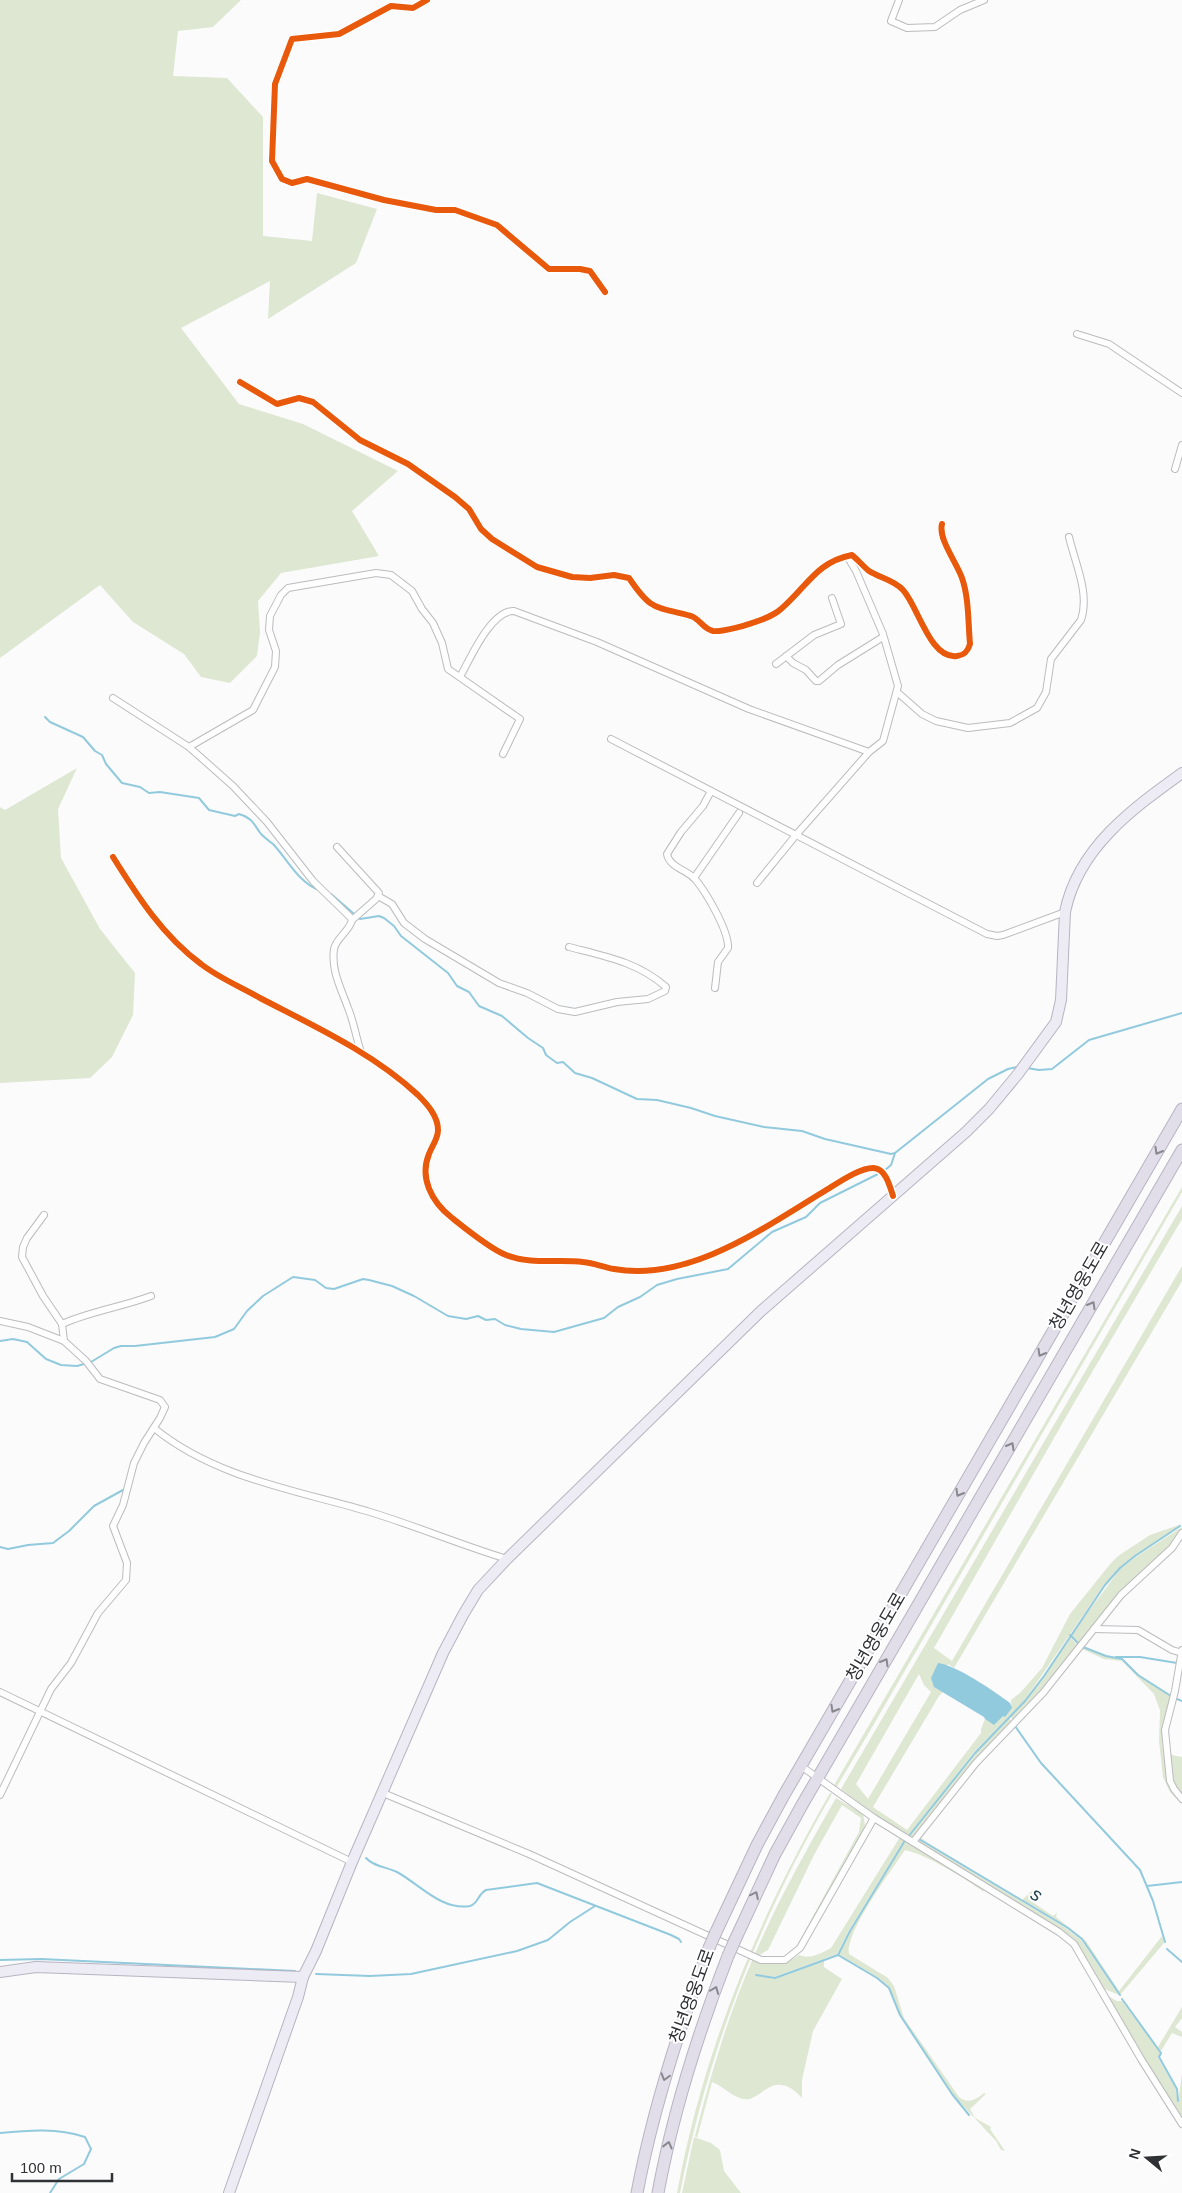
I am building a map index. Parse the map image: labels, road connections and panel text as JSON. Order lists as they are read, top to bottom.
{
  "streets": {
    "highway": ["청년영웅도로"]
  },
  "water": ["s"],
  "scale_bar": "100 m",
  "north": "left"
}
